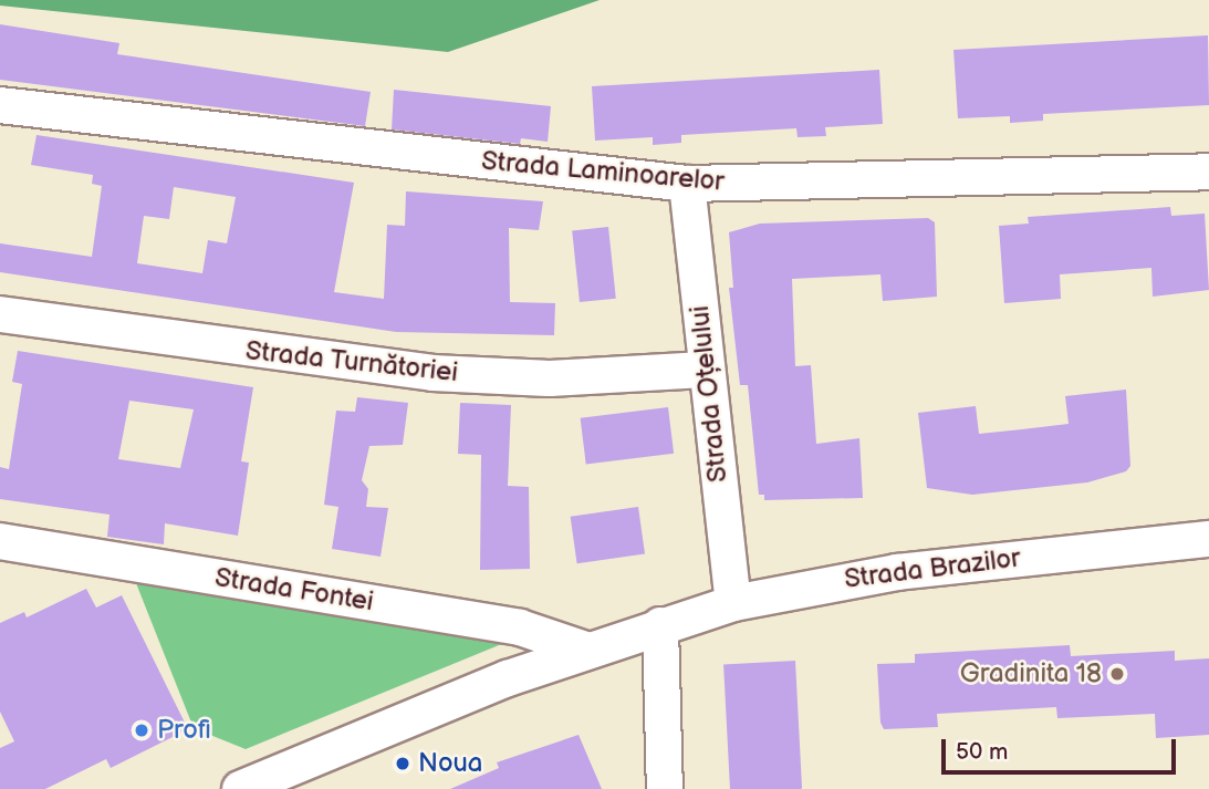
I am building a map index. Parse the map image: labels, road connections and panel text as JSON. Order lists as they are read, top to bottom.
{
  "streets": {
    "street": [
      "Strada Laminoarelor",
      "Strada Turnătoriei",
      "Strada Oțelului",
      "Strada Brazilor",
      "Strada Fontei"
    ]
  },
  "crossings": [
    ["Strada Laminoarelor", "Strada Oțelului"],
    ["Strada Turnătoriei", "Strada Oțelului"],
    ["Strada Oțelului", "Strada Brazilor"],
    ["Strada Brazilor", "Strada Fontei"]
  ],
  "places": ["Gradinita 18", "Profi", "Noua"],
  "scale_bar": "50 m"
}
